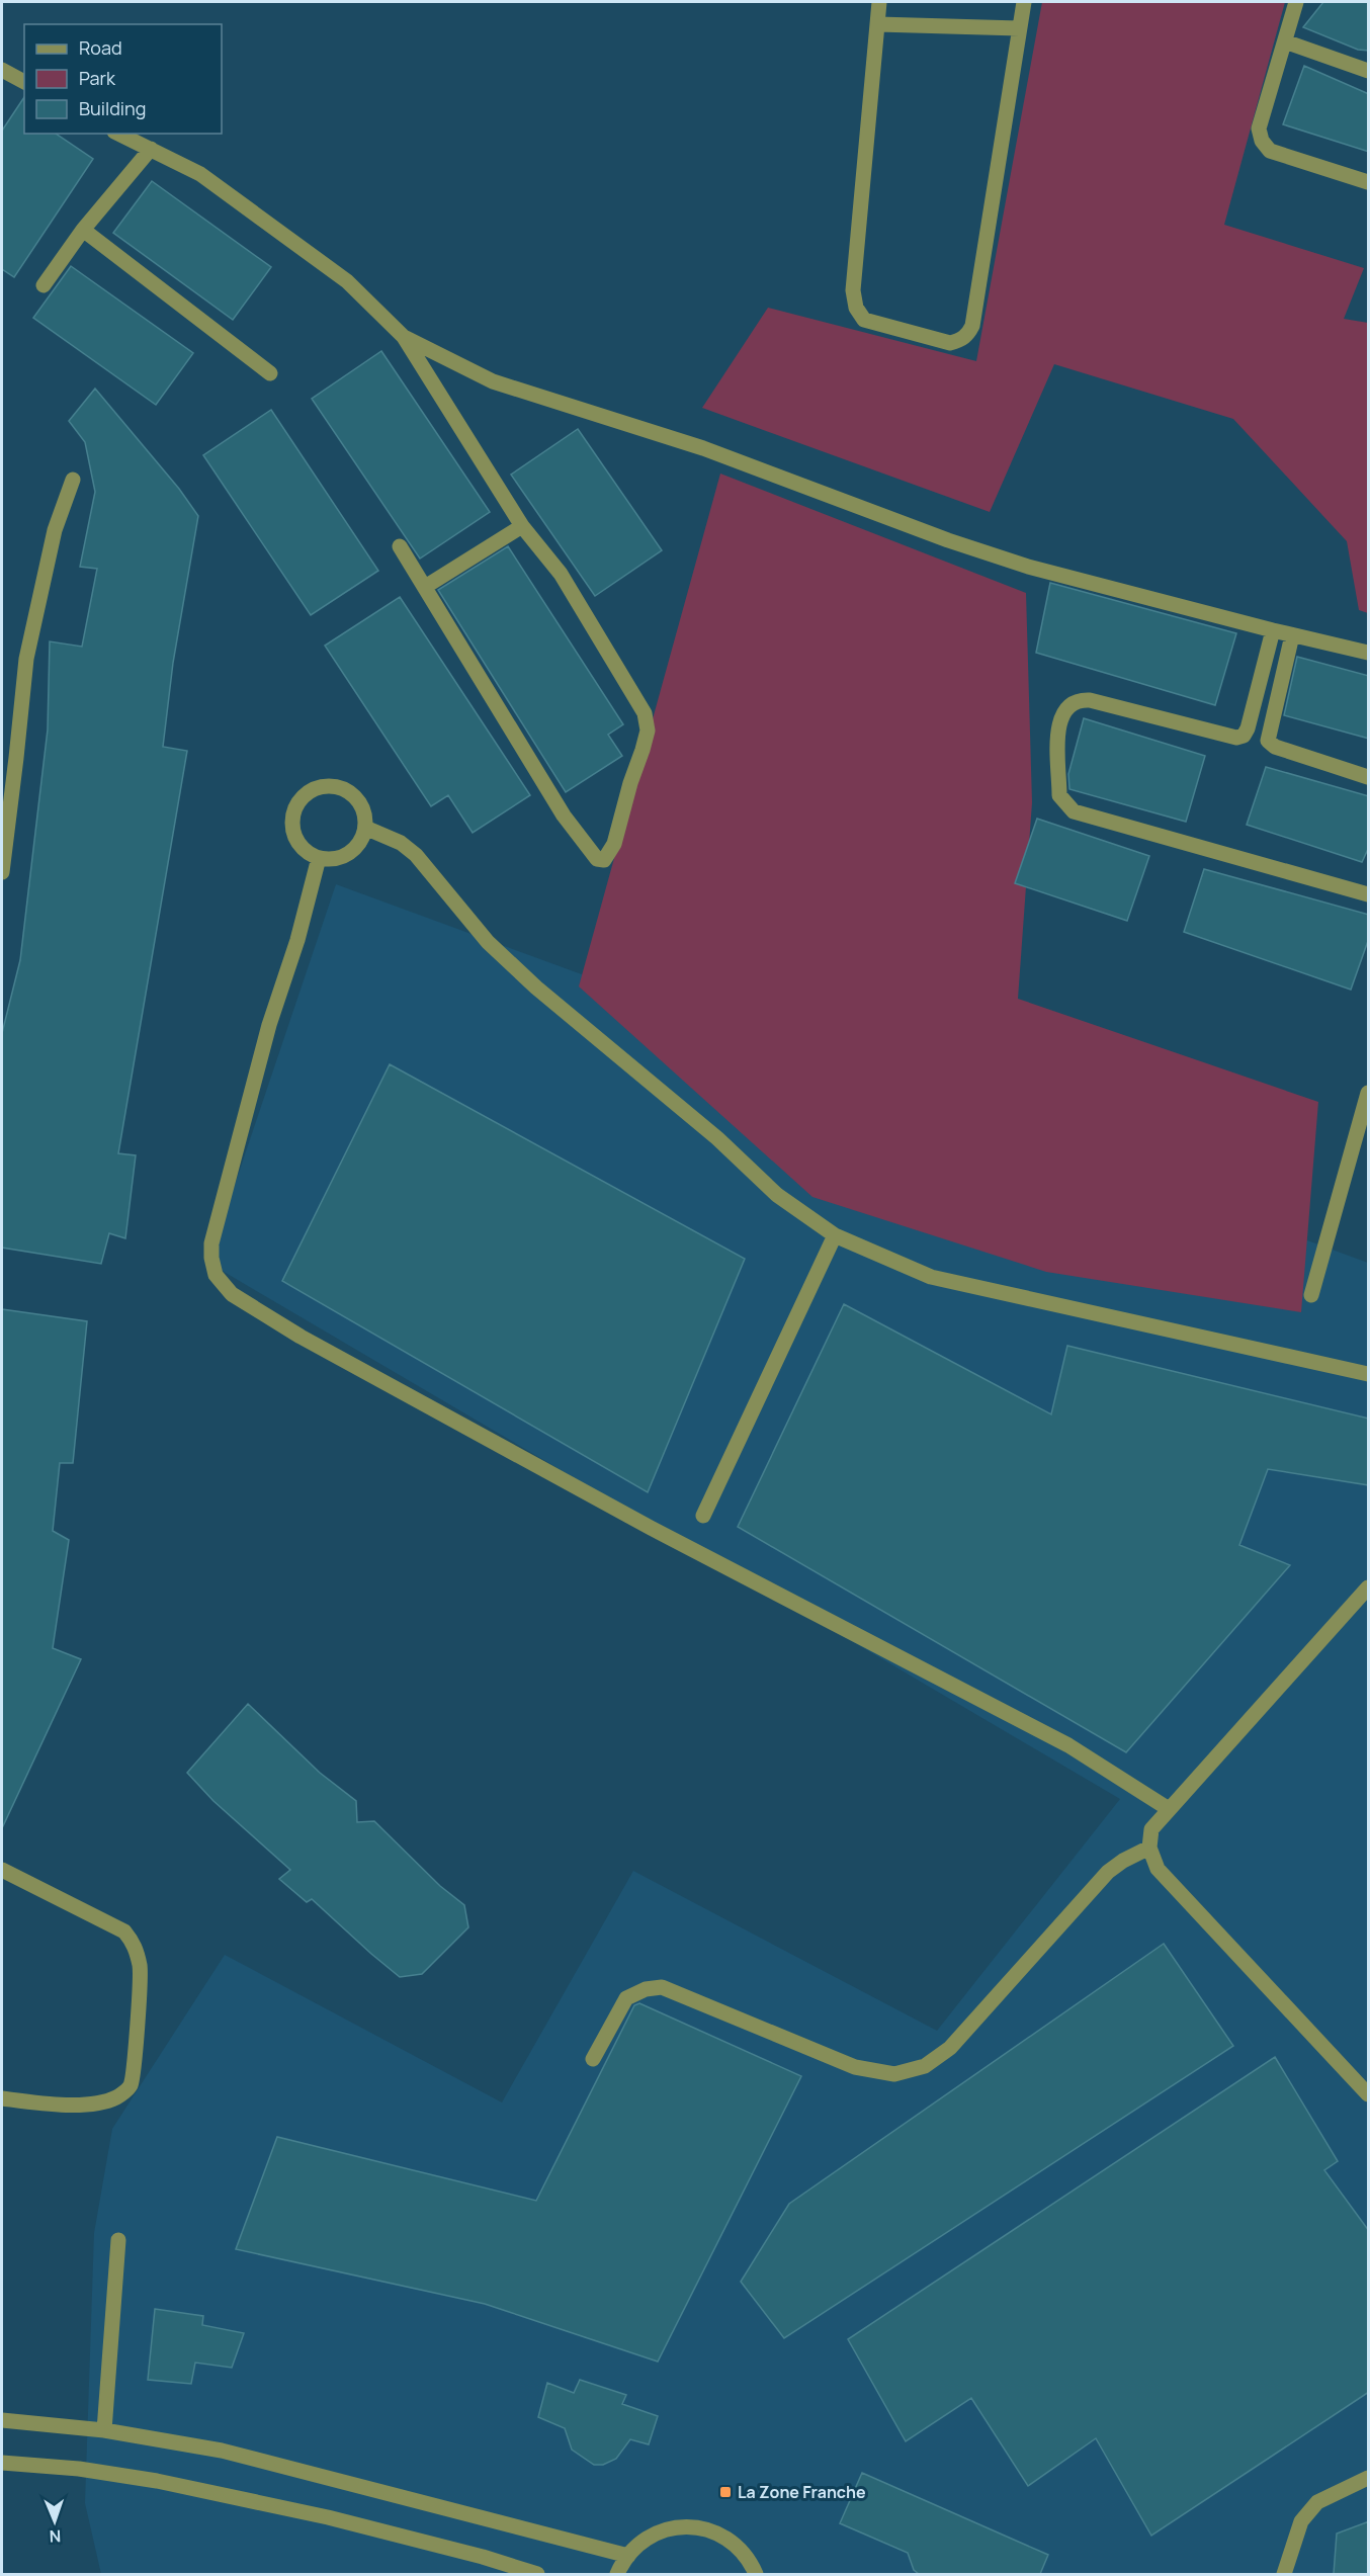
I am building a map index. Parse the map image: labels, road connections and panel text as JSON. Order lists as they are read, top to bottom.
{
  "places": {
    "transit": ["La Zone Franche"]
  },
  "legend": ["Road", "Park", "Building"],
  "north": "bottom"
}
